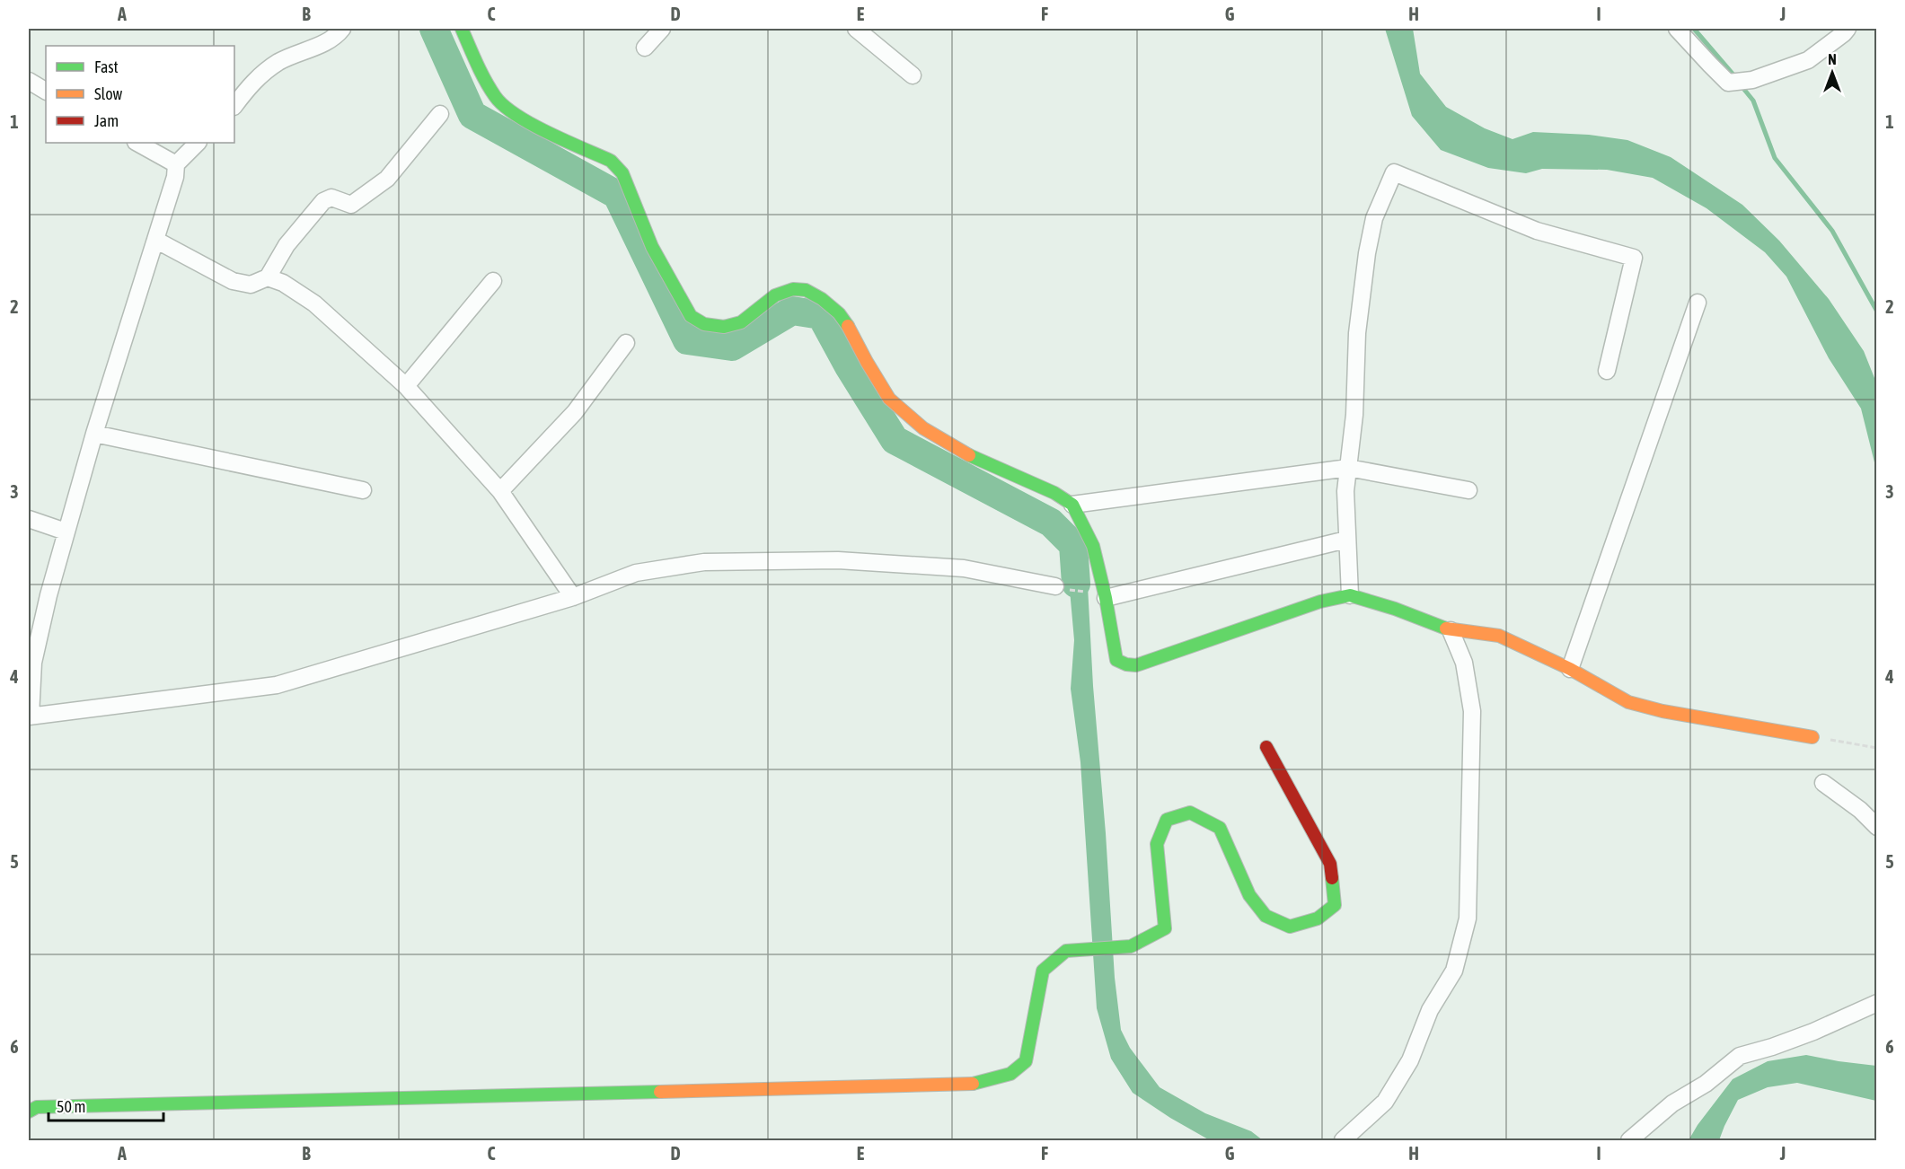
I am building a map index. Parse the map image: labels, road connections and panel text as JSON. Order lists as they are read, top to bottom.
{
  "legend": ["Fast", "Slow", "Jam"],
  "scale_bar": "50 m",
  "north": "top",
  "grid": {
    "columns": [
      "A",
      "B",
      "C",
      "D",
      "E",
      "F",
      "G",
      "H",
      "I",
      "J"
    ],
    "rows": [
      "1",
      "2",
      "3",
      "4",
      "5",
      "6"
    ]
  }
}
